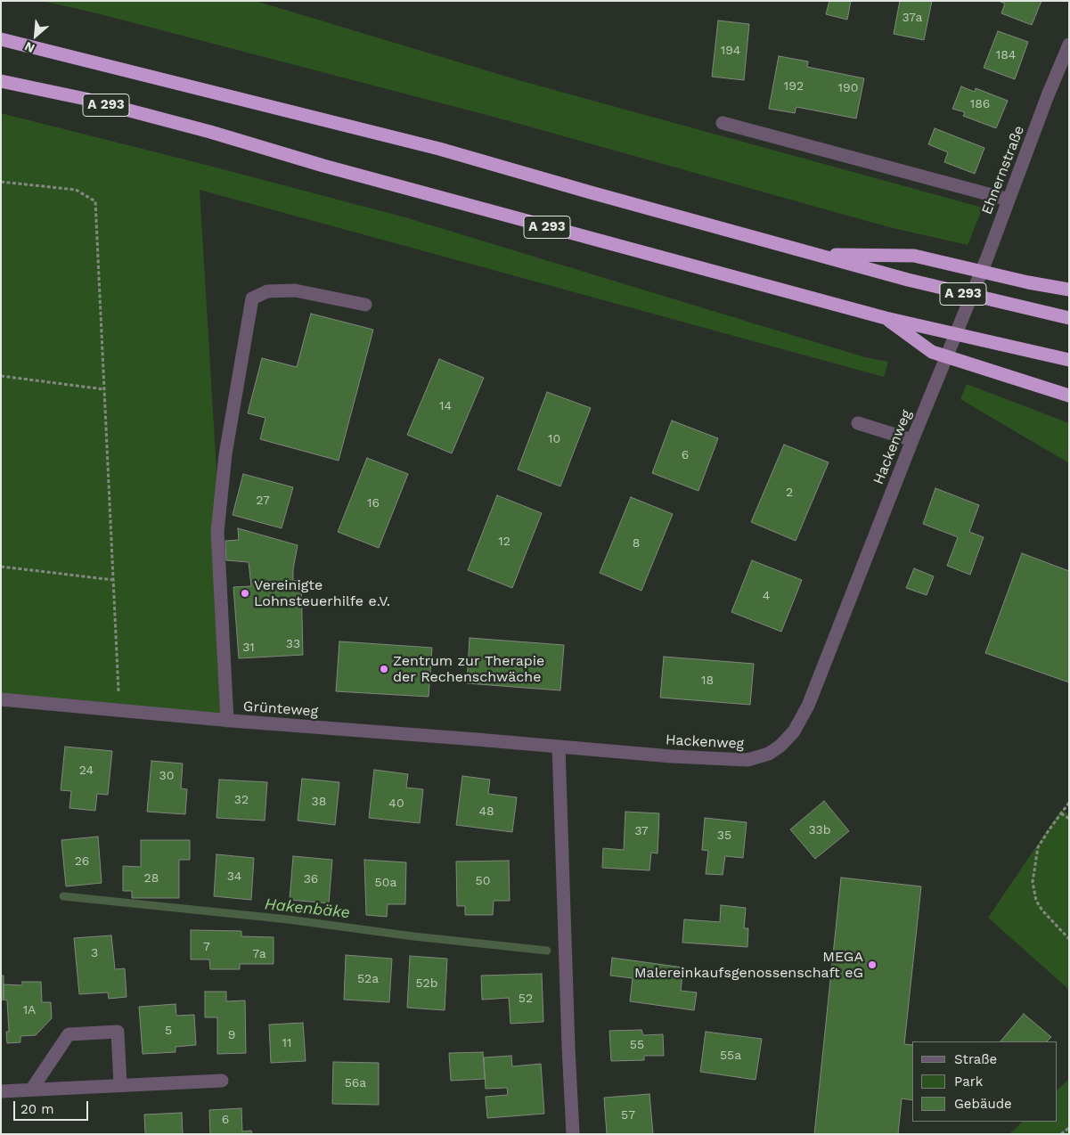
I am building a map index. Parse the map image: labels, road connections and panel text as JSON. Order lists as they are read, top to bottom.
{
  "streets": {
    "highway": ["A 293"],
    "street": ["Ehnernstraße", "Hackenweg", "Grünteweg"]
  },
  "crossings": [
    ["Ehnernstraße", "Hackenweg"],
    ["Hackenweg", "Grünteweg"]
  ],
  "water": ["Hakenbäke"],
  "places": ["Vereinigte Lohnsteuerhilfe e.V.", "Zentrum zur Therapie der Rechenschwäche", "MEGA Malereinkaufsgenossenschaft eG"],
  "house_numbers": [
    "37a",
    "194",
    "184",
    "192",
    "190",
    "186",
    "14",
    "10",
    "6",
    "2",
    "27",
    "16",
    "12",
    "8",
    "4",
    "33",
    "31",
    "18",
    "24",
    "30",
    "32",
    "38",
    "40",
    "48",
    "33b",
    "37",
    "35",
    "26",
    "34",
    "28",
    "36",
    "50",
    "50a",
    "7",
    "3",
    "7a",
    "52a",
    "52b",
    "52",
    "1A",
    "5",
    "9",
    "11",
    "55",
    "55a",
    "56a",
    "57",
    "6"
  ],
  "legend": ["Straße", "Park", "Gebäude"],
  "scale_bar": "20 m",
  "north": "bottom left"
}
